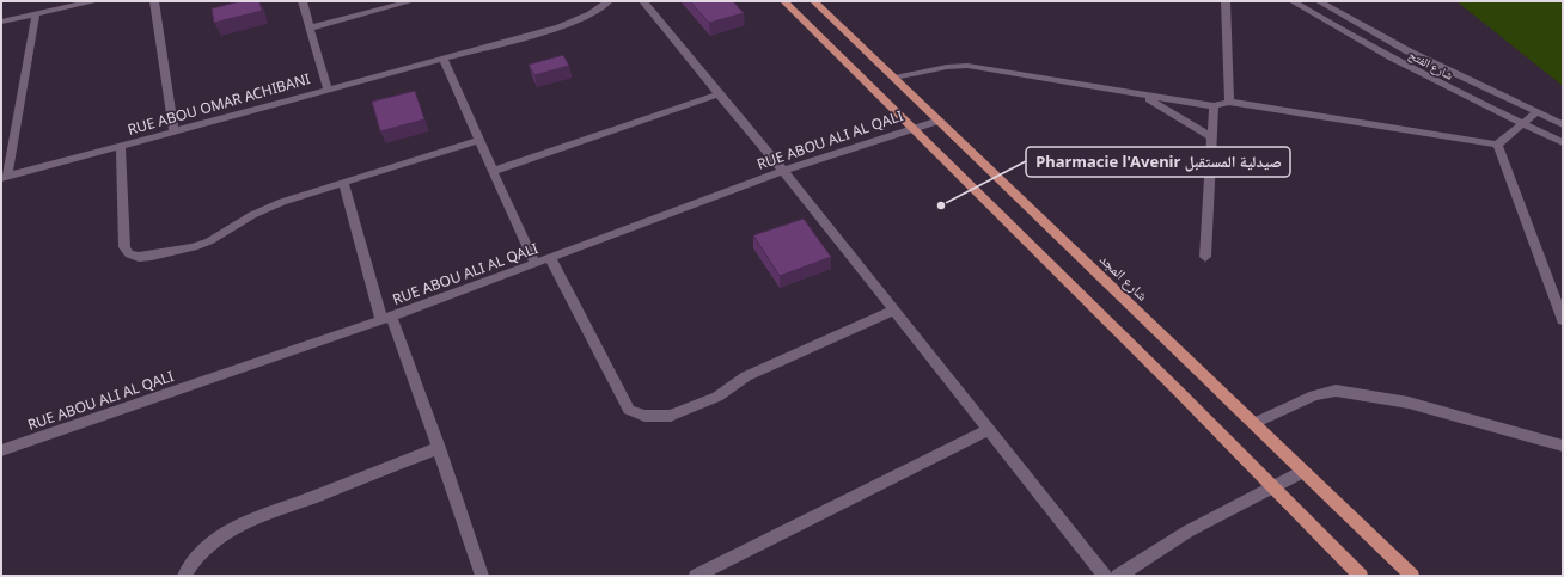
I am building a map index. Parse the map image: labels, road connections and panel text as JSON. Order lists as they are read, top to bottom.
{
  "streets": {
    "main road": ["شارع المجد"],
    "street": ["شارع الفتح", "RUE ABOU OMAR ACHIBANI", "RUE ABOU ALI AL QALI"]
  },
  "crossings": [
    ["RUE ABOU ALI AL QALI", "شارع المجد"]
  ],
  "places": ["Pharmacie l'Avenir صيدلية المستقبل"]
}
